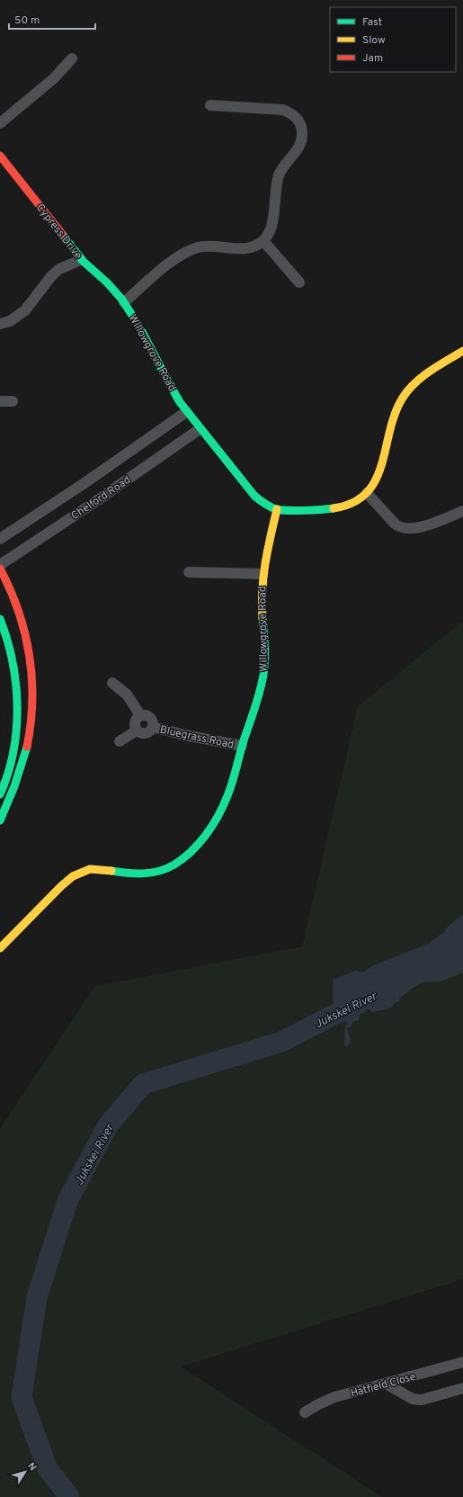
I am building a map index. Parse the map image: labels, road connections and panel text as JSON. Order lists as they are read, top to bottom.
{
  "streets": {
    "street": [
      "Cypress Drive",
      "Willowgrove Road",
      "Chelford Road",
      "Bluegrass Road",
      "Hatfield Close"
    ]
  },
  "crossings": [
    ["Cypress Drive", "Willowgrove Road"],
    ["Willowgrove Road", "Chelford Road"],
    ["Willowgrove Road", "Bluegrass Road"]
  ],
  "water": ["Jukskei River"],
  "legend": ["Fast", "Slow", "Jam"],
  "scale_bar": "50 m",
  "north": "top right"
}
